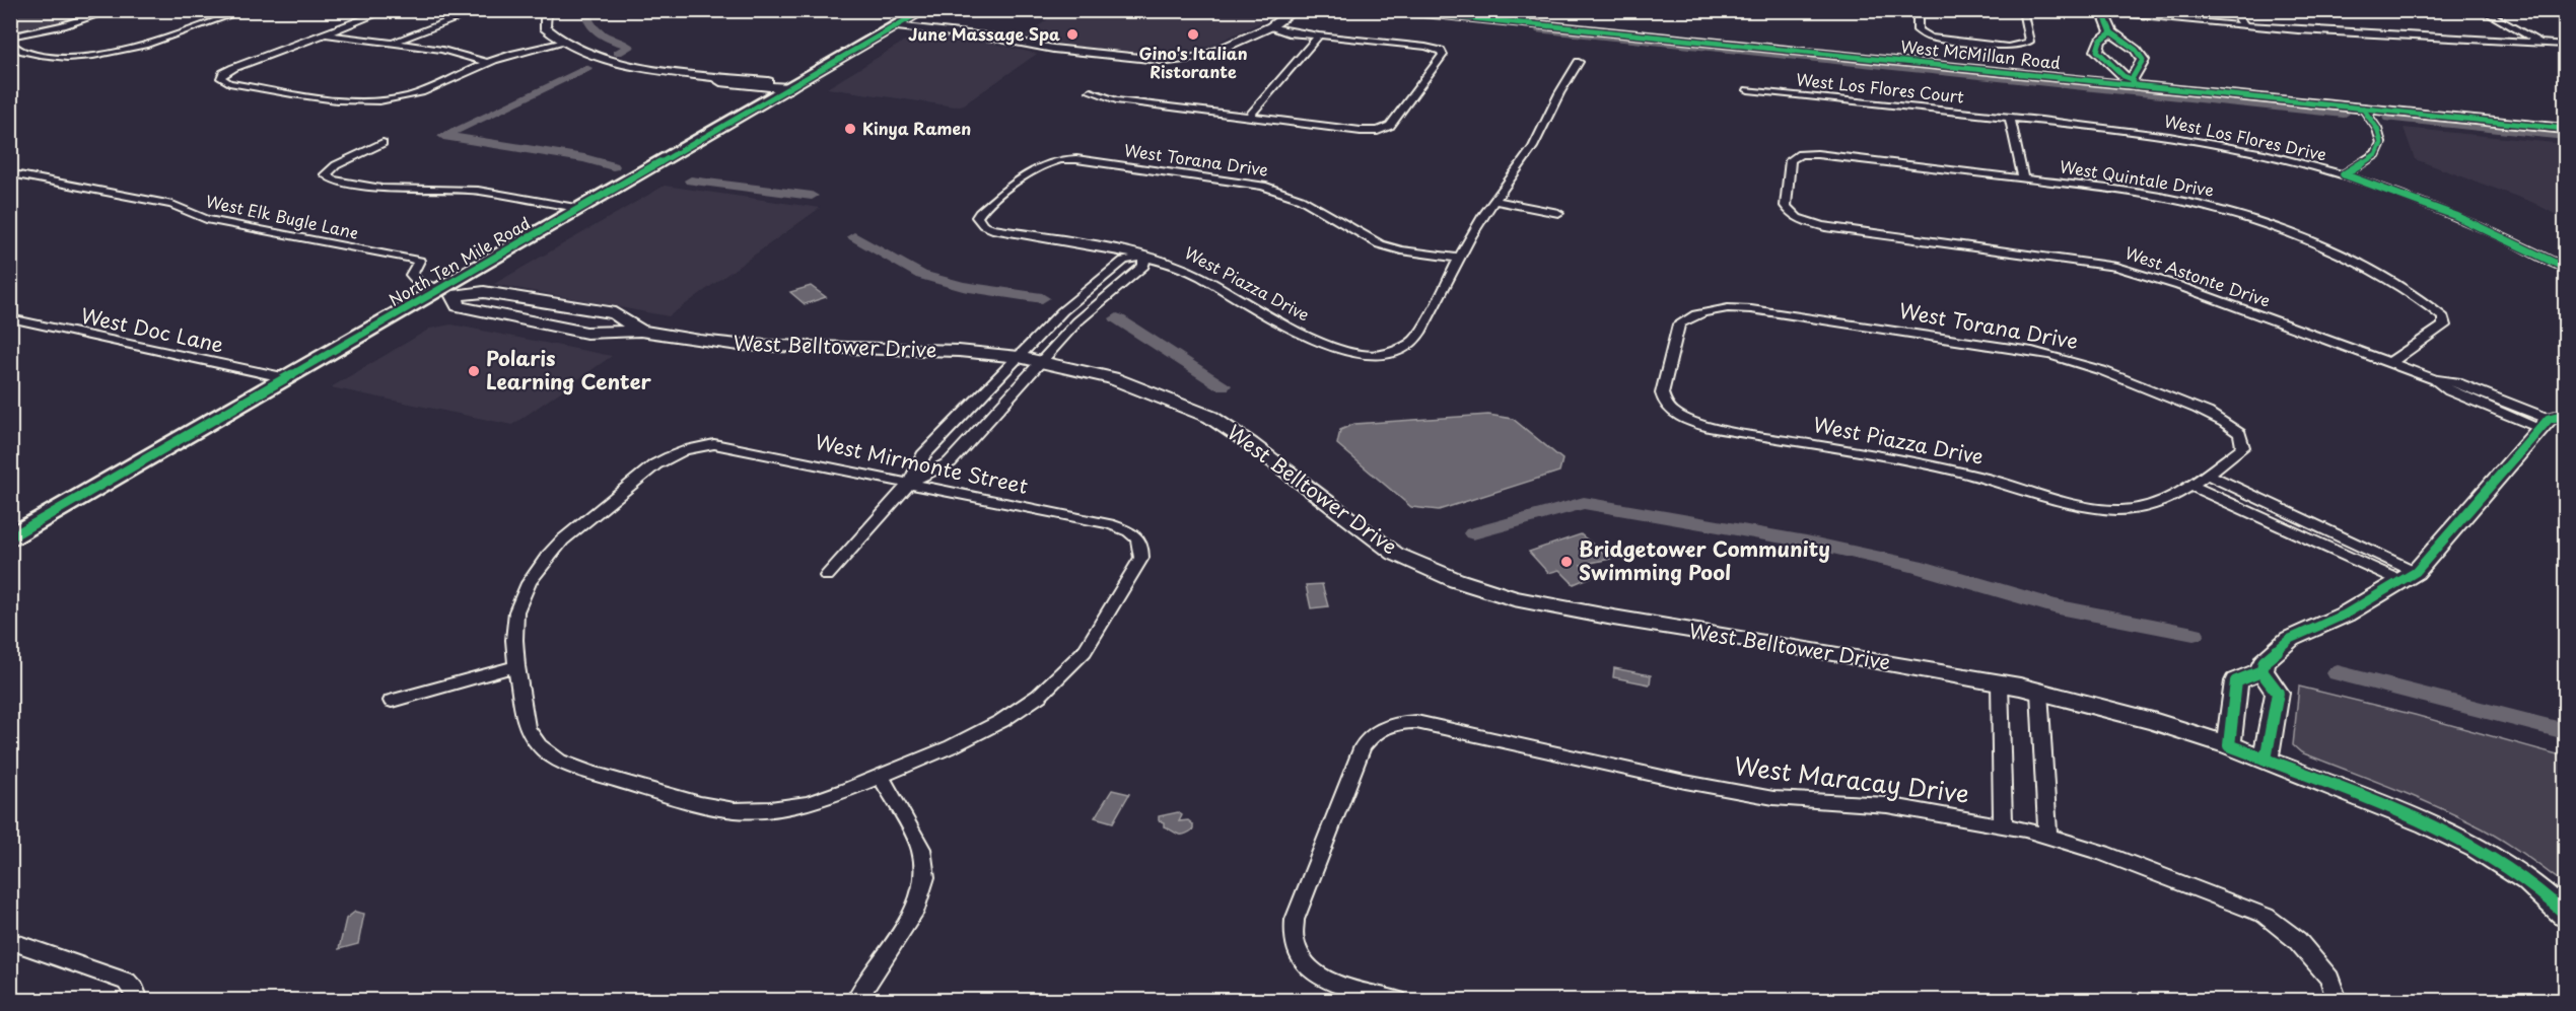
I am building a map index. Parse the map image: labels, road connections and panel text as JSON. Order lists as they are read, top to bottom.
{
  "streets": {
    "main road": ["North Ten Mile Road"],
    "street": [
      "West McMillan Road",
      "West Los Flores Court",
      "West Los Flores Drive",
      "West Torana Drive",
      "West Quintale Drive",
      "West Elk Bugle Lane",
      "West Astonte Drive",
      "West Piazza Drive",
      "West Doc Lane",
      "West Belltower Drive",
      "West Mirmonte Street",
      "West Maracay Drive"
    ]
  },
  "crossings": [
    ["West Los Flores Court", "West Los Flores Drive"],
    ["West Torana Drive", "West Piazza Drive"],
    ["West Quintale Drive", "West Astonte Drive"],
    ["West Elk Bugle Lane", "North Ten Mile Road"],
    ["West Elk Bugle Lane", "West Belltower Drive"],
    ["North Ten Mile Road", "West Doc Lane"],
    ["North Ten Mile Road", "West Belltower Drive"]
  ],
  "places": [
    "June Massage Spa",
    "Gino's Italian Ristorante",
    "Kinya Ramen",
    "Polaris Learning Center",
    "Bridgetower Community Swimming Pool"
  ]
}
